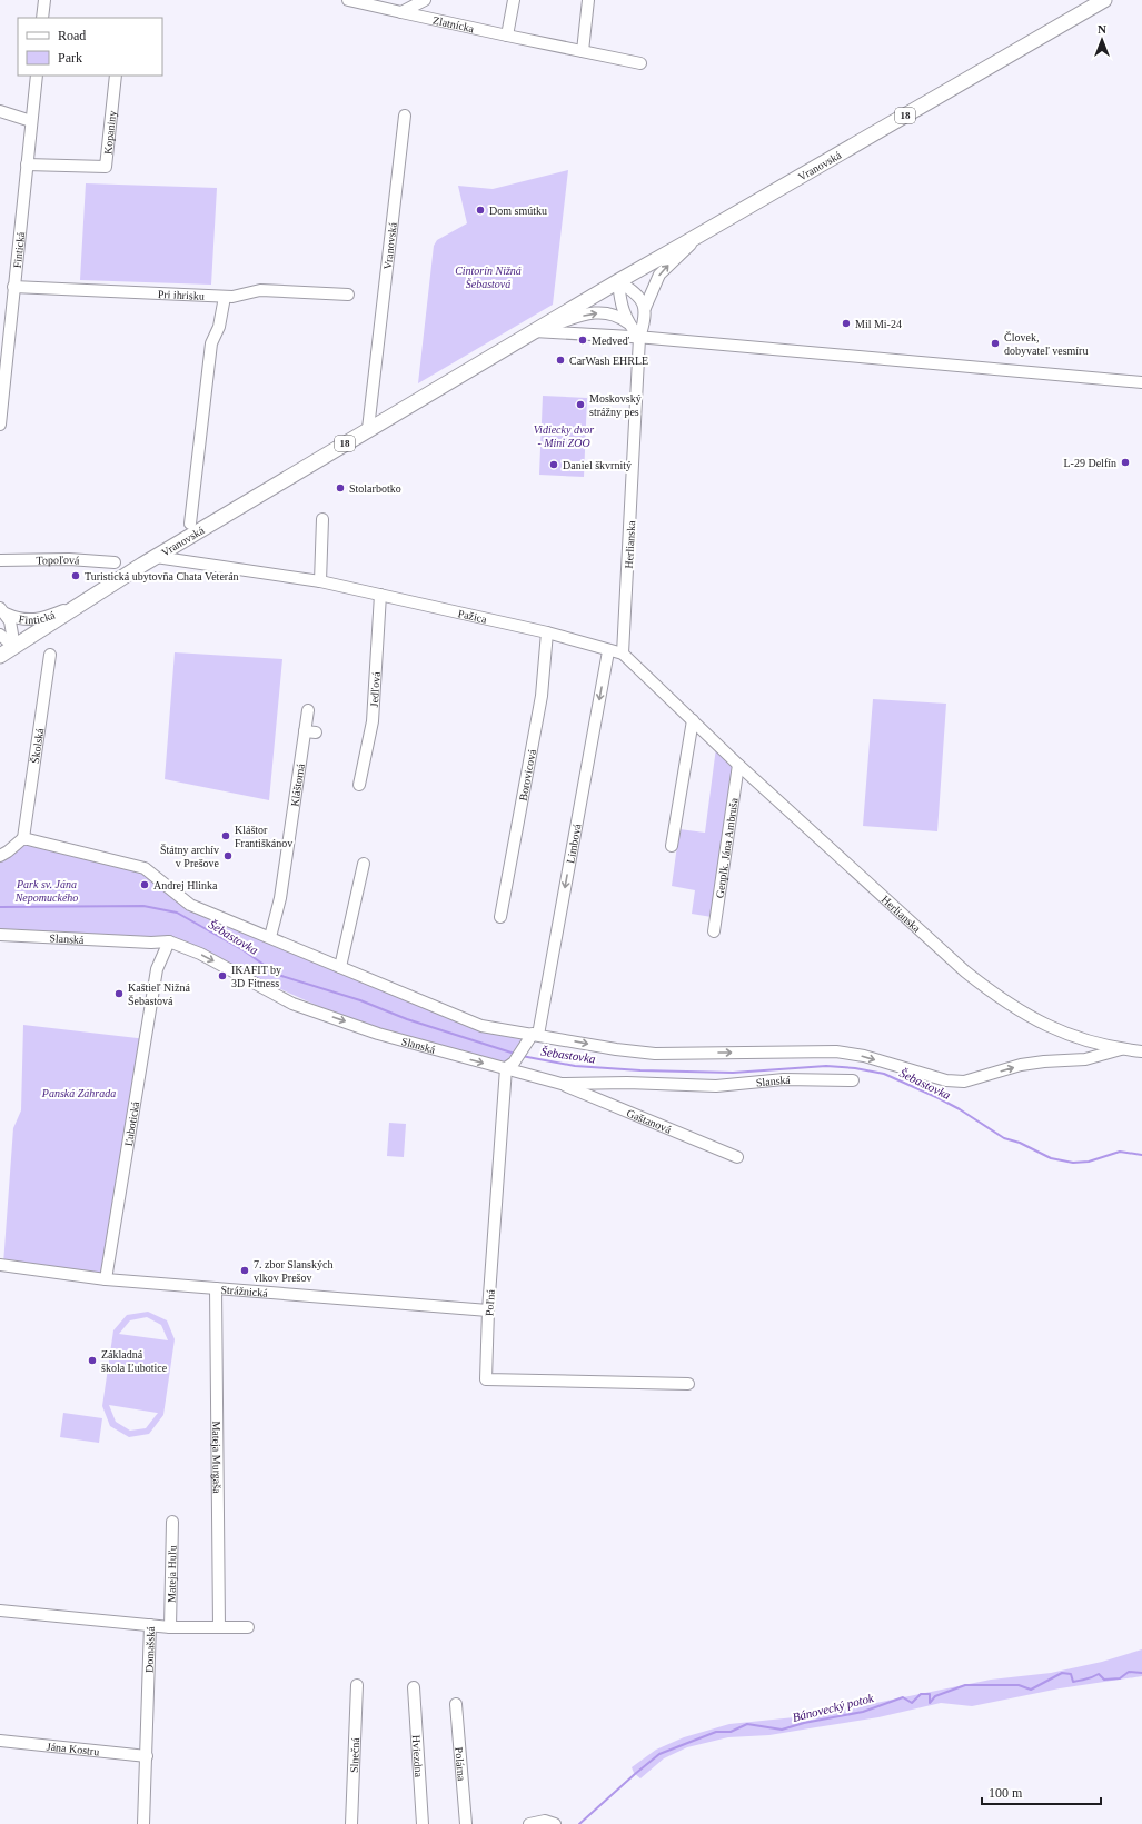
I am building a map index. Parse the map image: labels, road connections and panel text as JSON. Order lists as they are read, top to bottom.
{
  "streets": {
    "main road": ["18", "Vranovská"],
    "street": [
      "Zlatnícka",
      "Kopaniny",
      "Fintická",
      "Pri ihrisku",
      "Herlianska",
      "Topoľová",
      "Pažica",
      "Jedľová",
      "Školská",
      "Borovicová",
      "Kláštorná",
      "Limbová",
      "Genplk. Jána Ambruša",
      "Slanská",
      "Gaštanová",
      "Ľubotická",
      "Strážnická",
      "Poľná",
      "Mateja Murgaša",
      "Mateja Huľu",
      "Domašská",
      "Jána Kostru",
      "Slnečná",
      "Hviezdna",
      "Polárna"
    ]
  },
  "crossings": [
    ["Kopaniny", "Fintická"],
    ["Vranovská", "Fintická"],
    ["Vranovská", "Pri ihrisku"],
    ["Vranovská", "Herlianska"],
    ["Vranovská", "Pažica"],
    ["Fintická", "Pri ihrisku"],
    ["Herlianska", "Pažica"],
    ["Herlianska", "Genplk. Jána Ambruša"],
    ["Pažica", "Jedľová"],
    ["Pažica", "Borovicová"],
    ["Pažica", "Limbová"],
    ["Limbová", "Poľná"],
    ["Slanská", "Gaštanová"],
    ["Slanská", "Ľubotická"],
    ["Slanská", "Poľná"],
    ["Ľubotická", "Strážnická"],
    ["Strážnická", "Poľná"],
    ["Strážnická", "Mateja Murgaša"],
    ["Domašská", "Jána Kostru"]
  ],
  "water": ["Šebastovka", "Bánovecký potok"],
  "parks": [
    "Cintorín Nižná Šebastová",
    "Vidiecky dvor - Mini ZOO",
    "Park sv. Jána Nepomuckého",
    "Panská Záhrada"
  ],
  "places": [
    "Dom smútku",
    "Mil Mi-24",
    "Medveď",
    "Človek, dobyvateľ vesmíru",
    "CarWash EHRLE",
    "Moskovský strážny pes",
    "L-29 Delfín",
    "Daniel škvrnitý",
    "Stolarbotko",
    "Turistická ubytovňa Chata Veterán",
    "Kláštor Františkánov",
    "Štátny archív v Prešove",
    "Andrej Hlinka",
    "IKAFIT by 3D Fitness",
    "Kaštieľ Nižná Šebastová",
    "7. zbor Slanských vlkov Prešov",
    "Základná škola Ľubotice"
  ],
  "legend": ["Road", "Park"],
  "scale_bar": "100 m",
  "north": "top"
}
